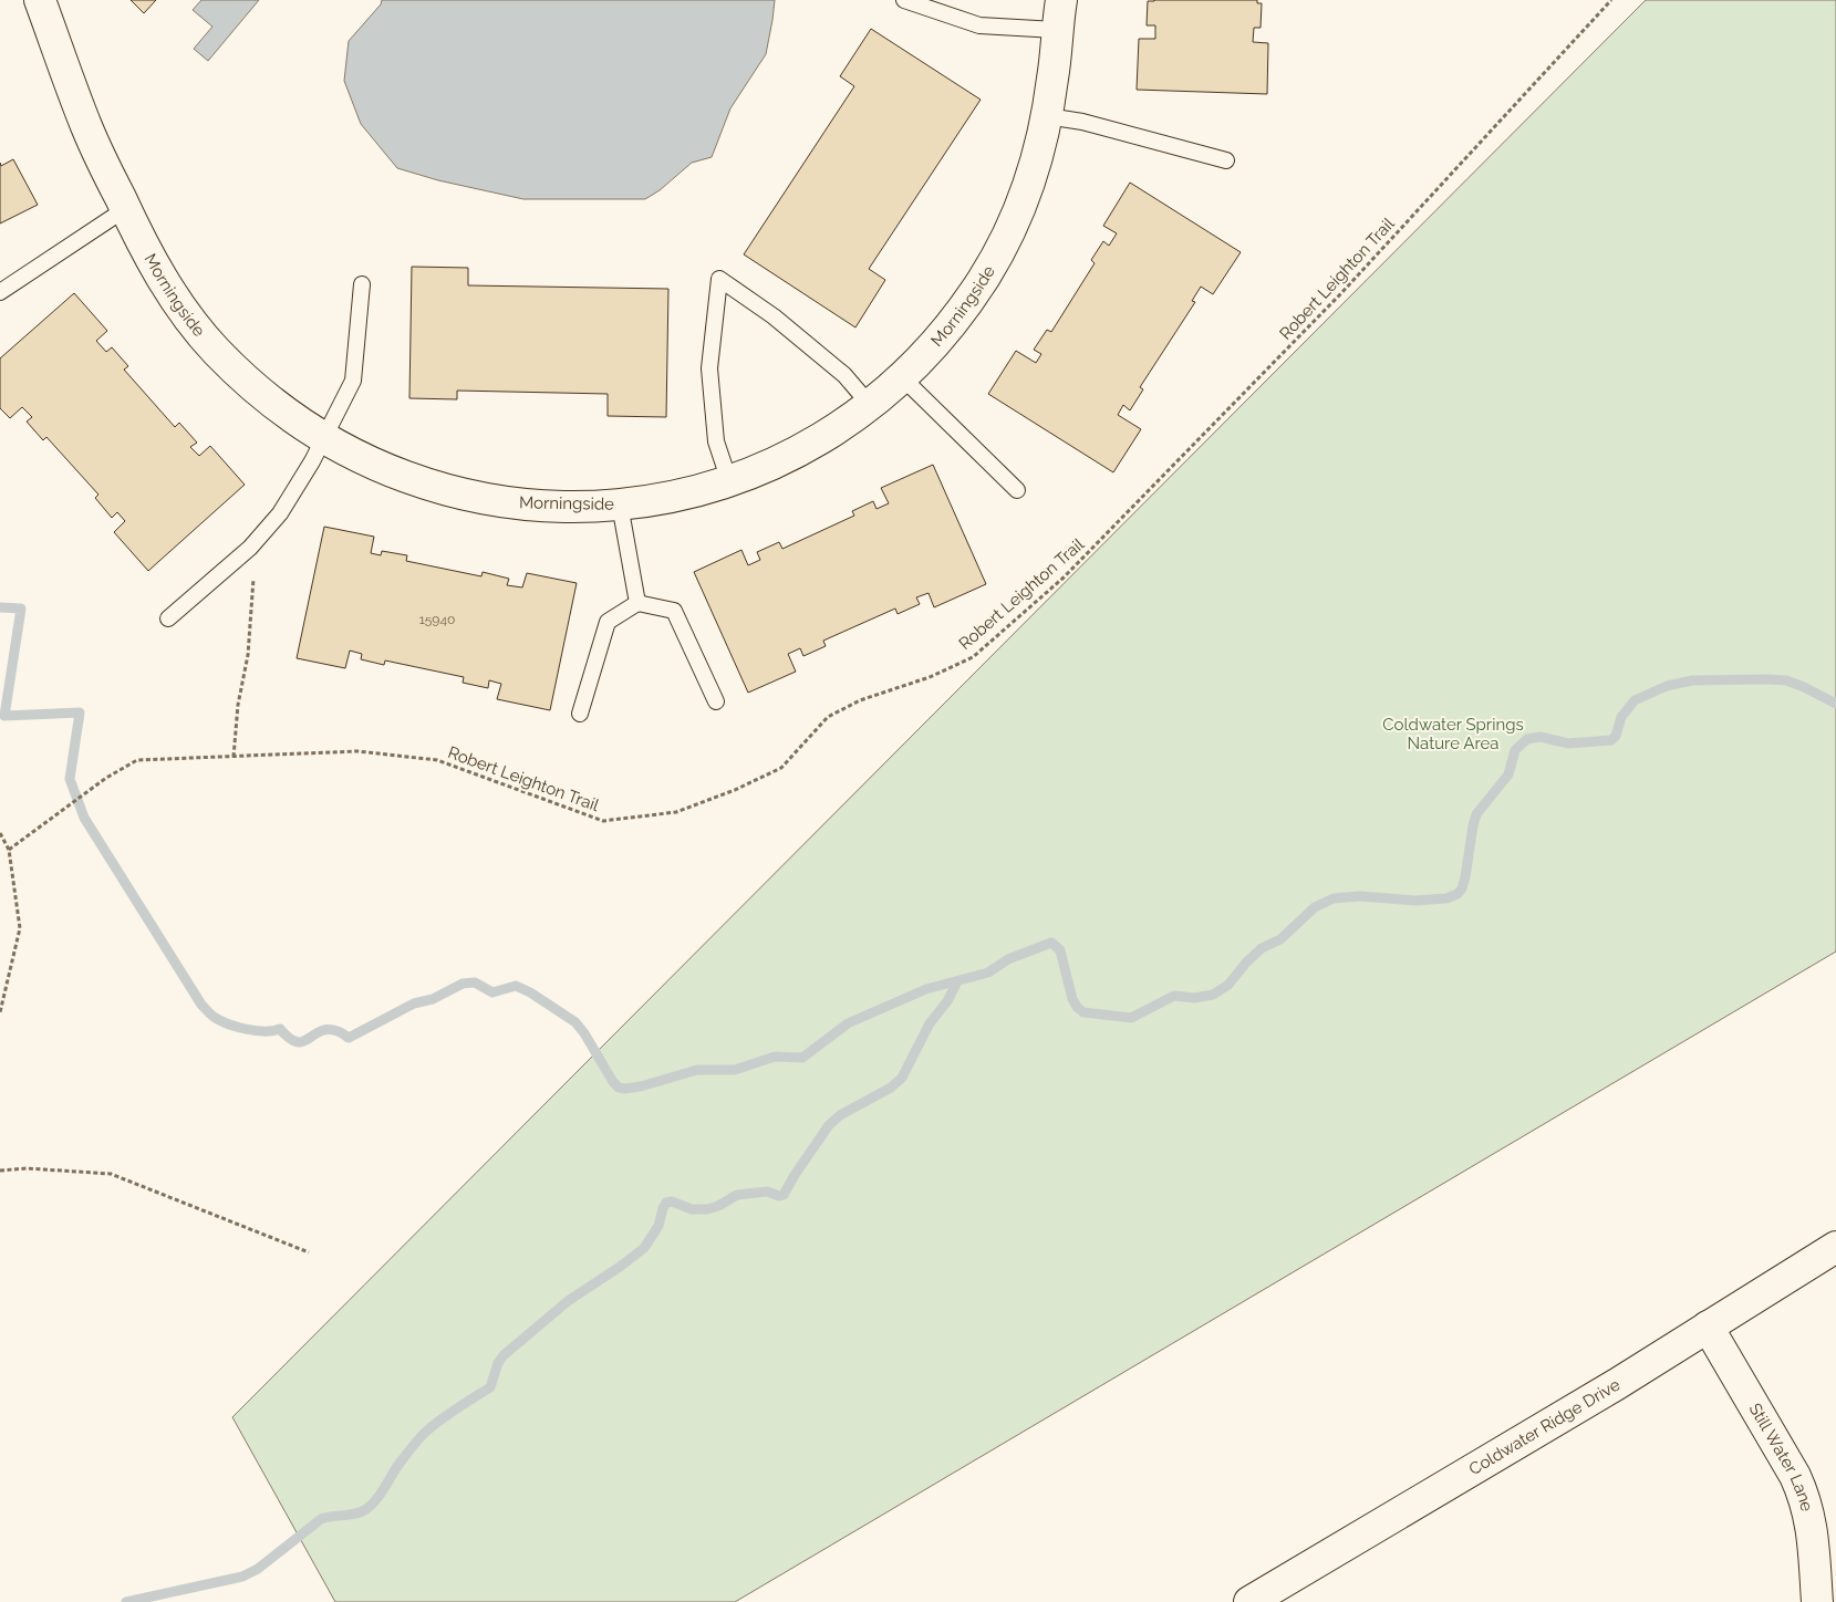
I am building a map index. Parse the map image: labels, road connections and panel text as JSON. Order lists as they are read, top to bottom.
{
  "streets": {
    "street": ["Morningside", "Coldwater Ridge Drive", "Still Water Lane"],
    "path": ["Robert Leighton Trail"]
  },
  "crossings": [
    ["Coldwater Ridge Drive", "Still Water Lane"]
  ],
  "parks": ["Coldwater Springs Nature Area"],
  "house_numbers": ["15940"]
}
